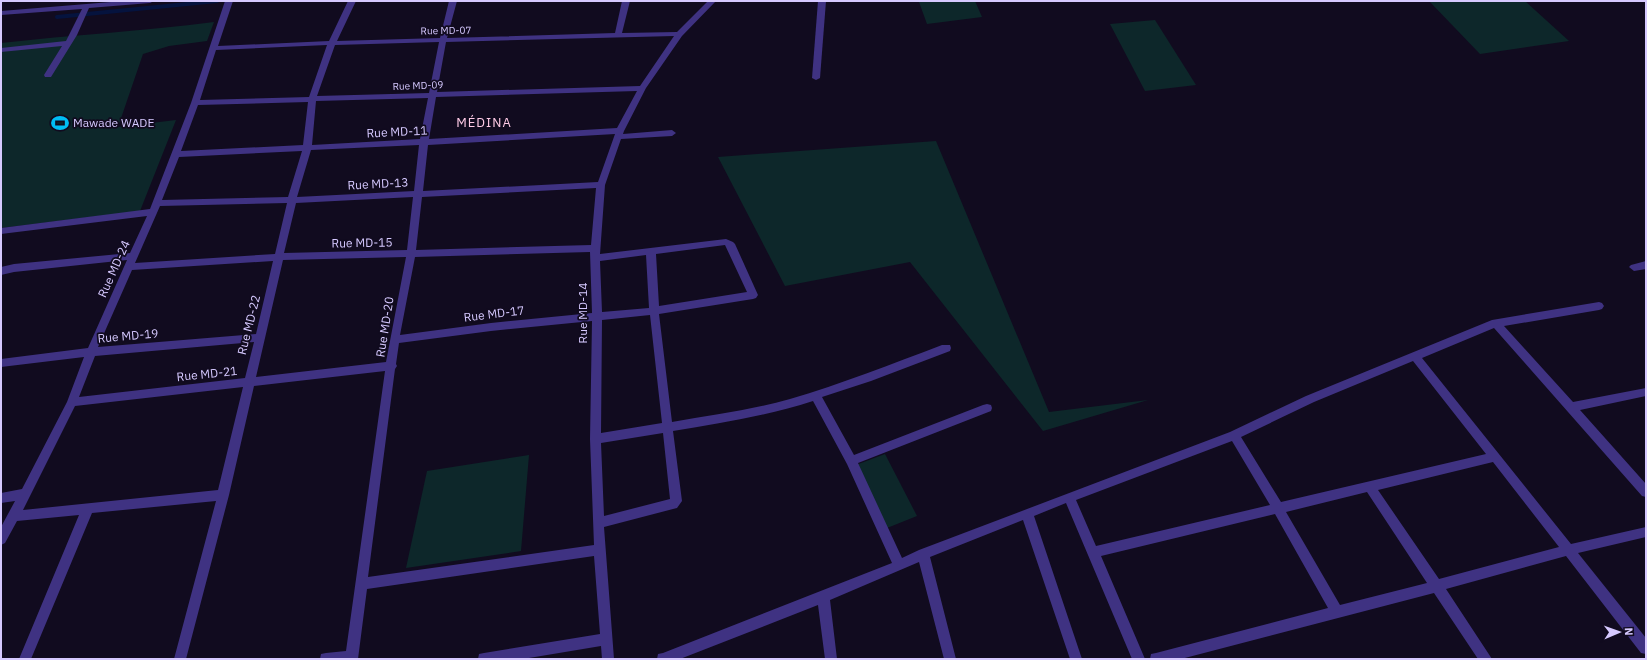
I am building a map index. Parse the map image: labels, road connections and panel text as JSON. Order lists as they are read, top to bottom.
{
  "streets": {
    "street": [
      "Rue MD-07",
      "Rue MD-09",
      "Rue MD-11",
      "Rue MD-13",
      "Rue MD-15",
      "Rue MD-24",
      "Rue MD-14",
      "Rue MD-17",
      "Rue MD-22",
      "Rue MD-20",
      "Rue MD-19",
      "Rue MD-21"
    ]
  },
  "crossings": [
    ["Rue MD-07", "Rue MD-24"],
    ["Rue MD-07", "Rue MD-14"],
    ["Rue MD-07", "Rue MD-22"],
    ["Rue MD-07", "Rue MD-20"],
    ["Rue MD-09", "Rue MD-24"],
    ["Rue MD-09", "Rue MD-14"],
    ["Rue MD-09", "Rue MD-22"],
    ["Rue MD-09", "Rue MD-20"],
    ["Rue MD-11", "Rue MD-24"],
    ["Rue MD-11", "Rue MD-14"],
    ["Rue MD-11", "Rue MD-22"],
    ["Rue MD-11", "Rue MD-20"],
    ["Rue MD-13", "Rue MD-24"],
    ["Rue MD-13", "Rue MD-14"],
    ["Rue MD-13", "Rue MD-22"],
    ["Rue MD-13", "Rue MD-20"],
    ["Rue MD-15", "Rue MD-24"],
    ["Rue MD-15", "Rue MD-14"],
    ["Rue MD-15", "Rue MD-17"],
    ["Rue MD-15", "Rue MD-22"],
    ["Rue MD-15", "Rue MD-20"],
    ["Rue MD-24", "Rue MD-19"],
    ["Rue MD-24", "Rue MD-21"],
    ["Rue MD-14", "Rue MD-17"],
    ["Rue MD-17", "Rue MD-20"],
    ["Rue MD-22", "Rue MD-19"],
    ["Rue MD-22", "Rue MD-21"],
    ["Rue MD-20", "Rue MD-21"]
  ],
  "districts": ["MÉDINA"],
  "places": {
    "sports": ["Mawade WADE"]
  },
  "north": "right"
}
